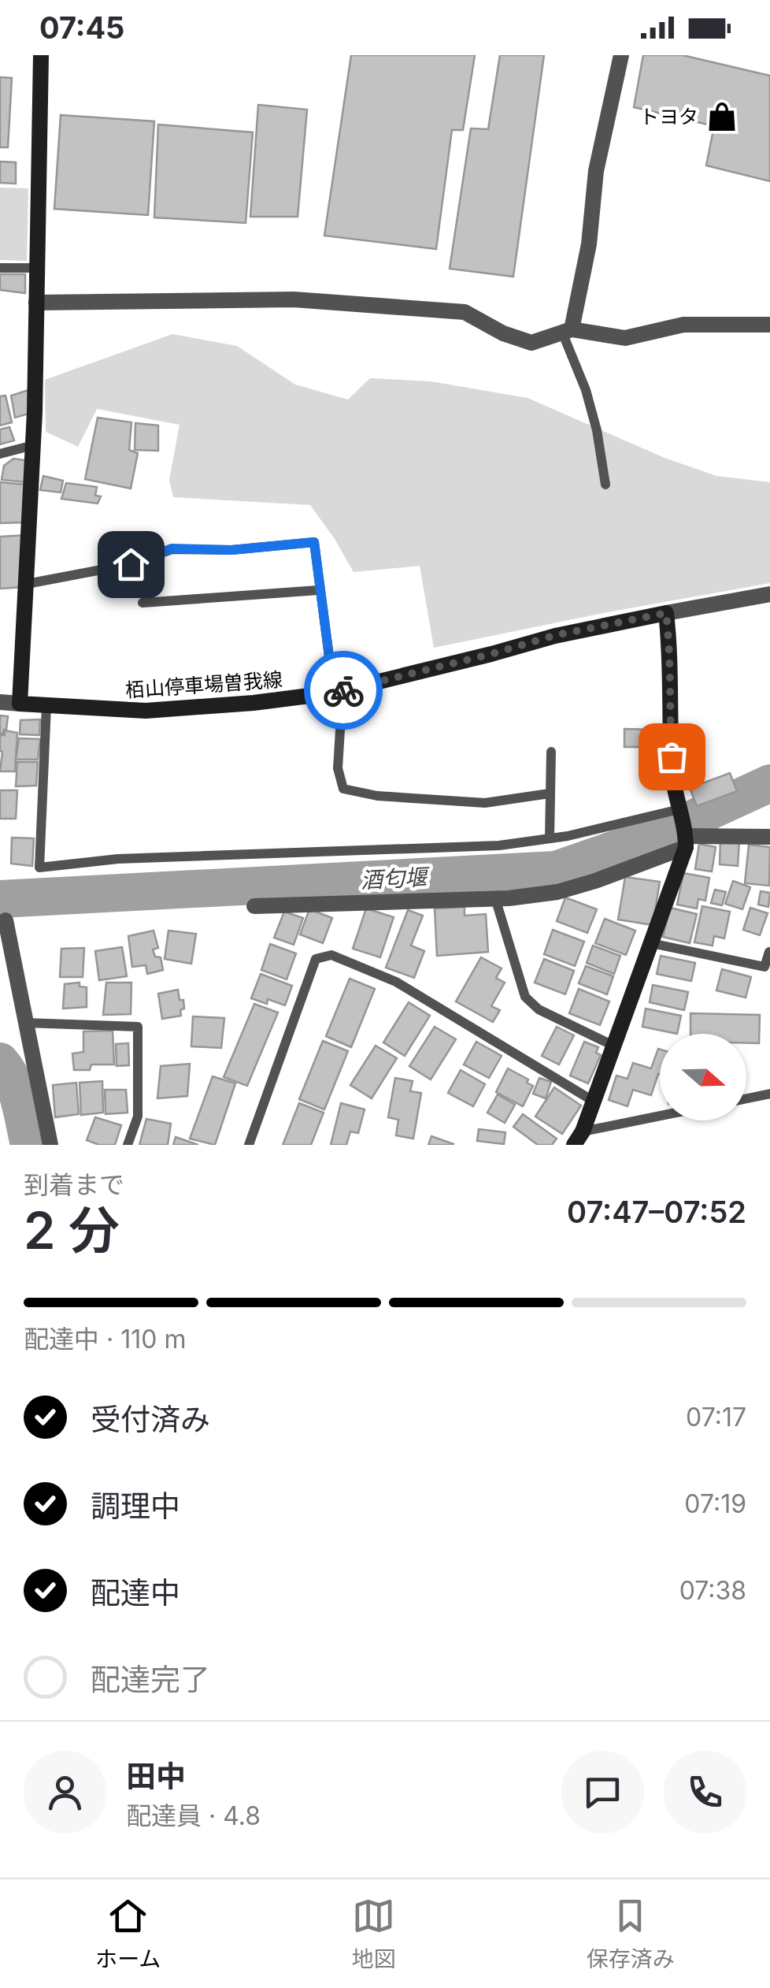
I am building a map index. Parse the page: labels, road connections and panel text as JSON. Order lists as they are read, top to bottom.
{
  "streets": {
    "main road": ["栢山停車場曽我線"]
  },
  "water": ["酒匂堰"],
  "places": {
    "shop": ["トヨタ"]
  },
  "north": "right",
  "page": {
    "status": "07:45",
    "heading": ["2 分", "到着まで", "07:47–07:52"],
    "panel": ["田中", "配達員 · 4.8"],
    "bar": "配達中 · 110 m",
    "list": [
      ["受付済み", "07:17"],
      ["調理中", "07:19"],
      ["配達中", "07:38"],
      "配達完了"
    ],
    "tabs": ["ホーム", "地図", "保存済み"]
  }
}
